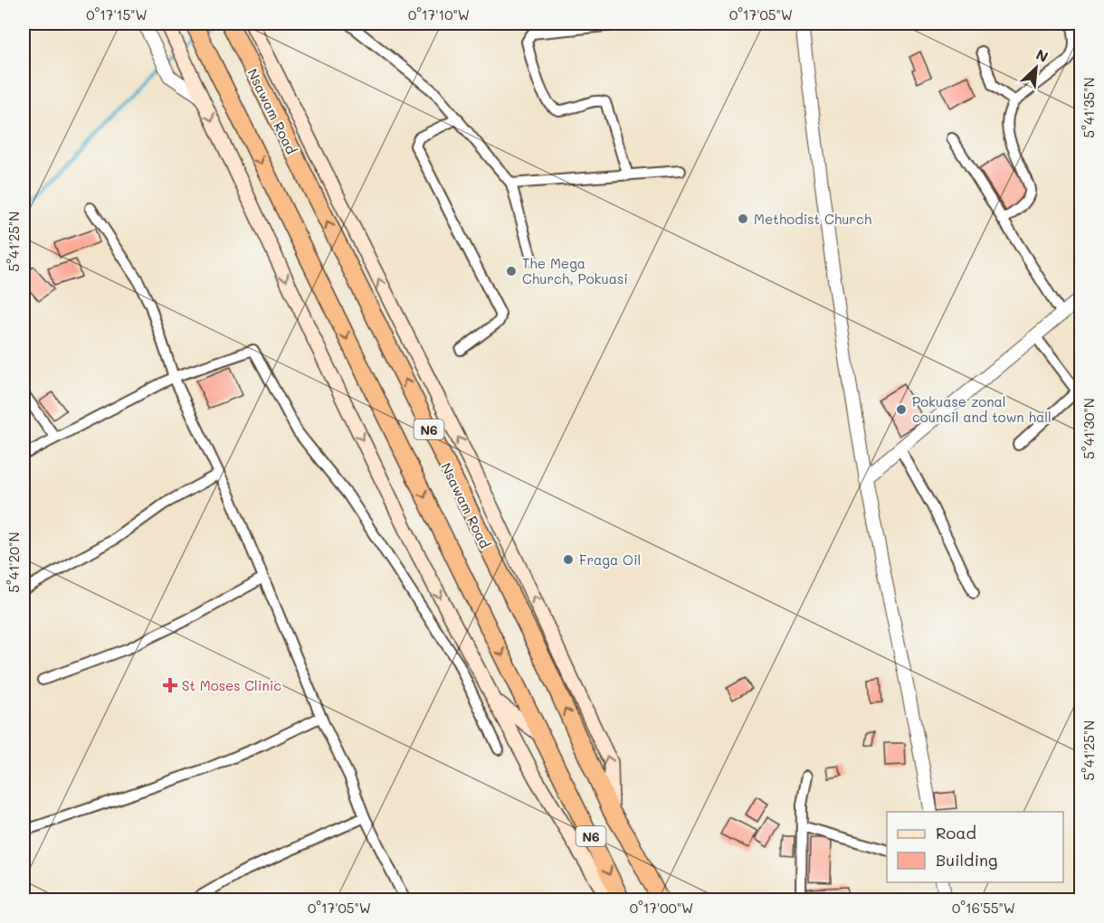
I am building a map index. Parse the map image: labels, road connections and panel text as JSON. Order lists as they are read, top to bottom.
{
  "streets": {
    "highway": ["Nsawam Road", "N6"]
  },
  "places": {
    "other": [
      "Methodist Church",
      "The Mega Church, Pokuasi",
      "Pokuase zonal council and town hall",
      "Fraga Oil"
    ],
    "health": ["St Moses Clinic"]
  },
  "legend": ["Road", "Building"],
  "north": "top right",
  "coordinates": [
    "0°17'15\"W",
    "0°17'10\"W",
    "0°17'05\"W",
    "5°41'35\"N",
    "5°41'25\"N",
    "5°41'30\"N",
    "5°41'20\"N",
    "0°17'00\"W",
    "0°16'55\"W"
  ]
}
